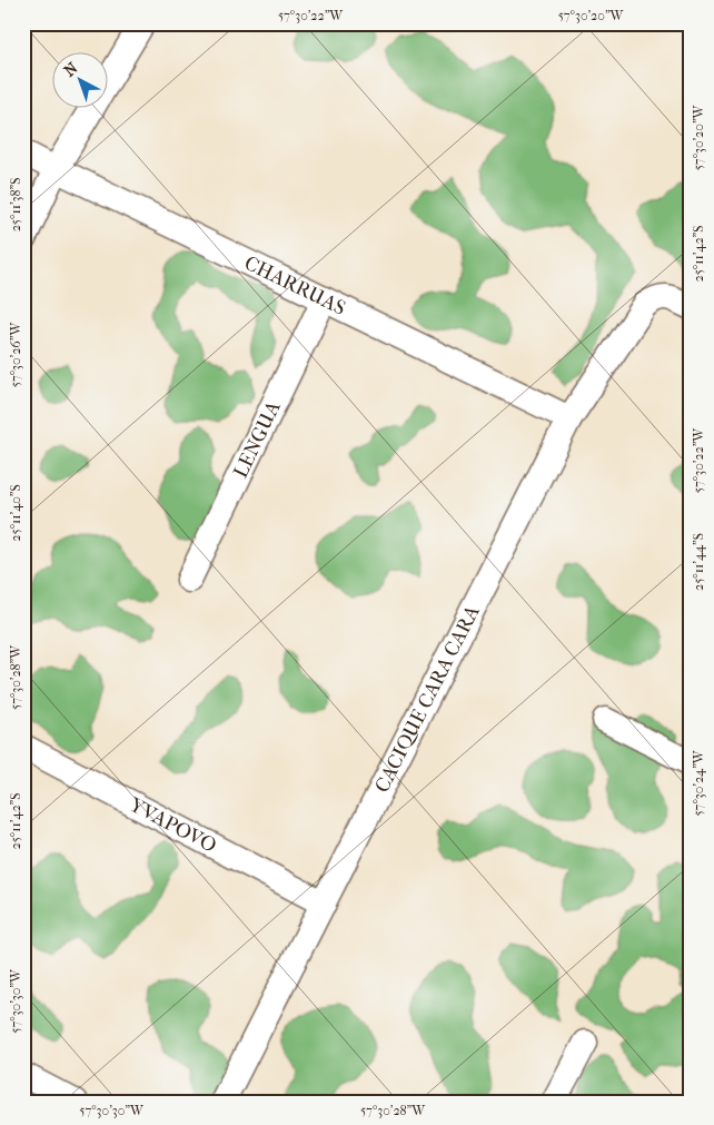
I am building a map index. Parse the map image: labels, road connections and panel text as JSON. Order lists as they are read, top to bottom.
{
  "streets": {
    "street": [
      "CHARRUAS",
      "LENGUA",
      "CACIQUE CARA CARA",
      "YVAPOVO"
    ]
  },
  "crossings": [
    ["CHARRUAS", "LENGUA"],
    ["CHARRUAS", "CACIQUE CARA CARA"],
    ["CACIQUE CARA CARA", "YVAPOVO"]
  ],
  "north": "top left",
  "coordinates": [
    "57°30'22\"W",
    "57°30'20\"W",
    "25°11'38\"S",
    "25°11'42\"S",
    "57°30'26\"W",
    "25°11'40\"S",
    "25°11'44\"S",
    "57°30'28\"W",
    "57°30'24\"W",
    "57°30'30\"W"
  ]
}
